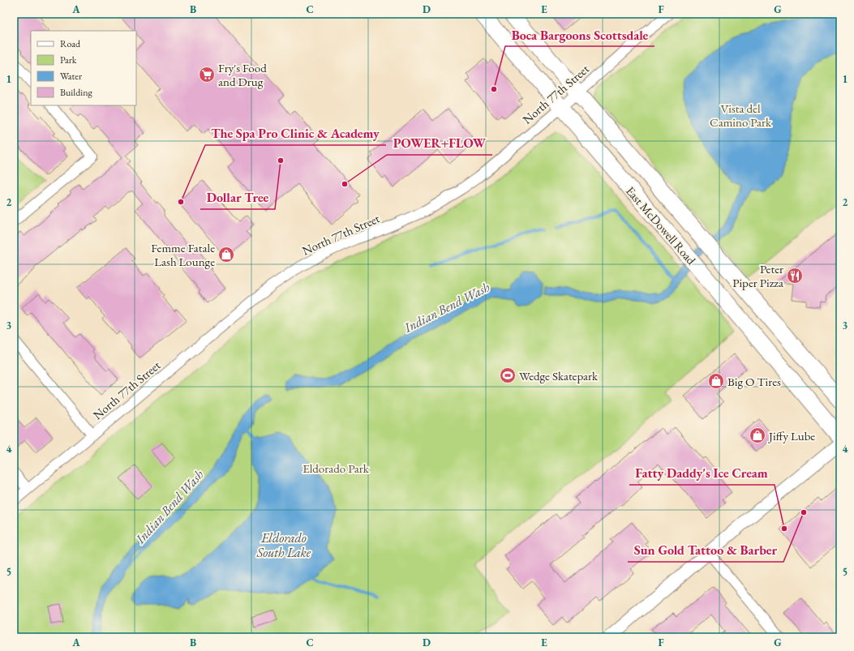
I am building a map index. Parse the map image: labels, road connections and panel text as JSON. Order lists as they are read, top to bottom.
{
  "streets": {
    "main road": ["East McDowell Road"],
    "street": ["North 77th Street"]
  },
  "crossings": [
    ["North 77th Street", "East McDowell Road"]
  ],
  "water": ["Indian Bend Wash", "Eldorado South Lake"],
  "parks": ["Vista del Camino Park", "Eldorado Park"],
  "places": {
    "supermarket": ["Fry's Food and Drug"],
    "other": [
      "Boca Bargoons Scottsdale",
      "Dollar Tree",
      "POWER+FLOW",
      "The Spa Pro Clinic & Academy",
      "Sun Gold Tattoo & Barber",
      "Fatty Daddy's Ice Cream"
    ],
    "shop": ["Femme Fatale Lash Lounge", "Big O Tires", "Jiffy Lube"],
    "restaurant": ["Peter Piper Pizza"],
    "sports": ["Wedge Skatepark"]
  },
  "legend": [
    "Road",
    "Park",
    "Water",
    "Building"
  ],
  "grid": {
    "columns": [
      "A",
      "B",
      "C",
      "D",
      "E",
      "F",
      "G"
    ],
    "rows": [
      "1",
      "2",
      "3",
      "4",
      "5"
    ]
  }
}
